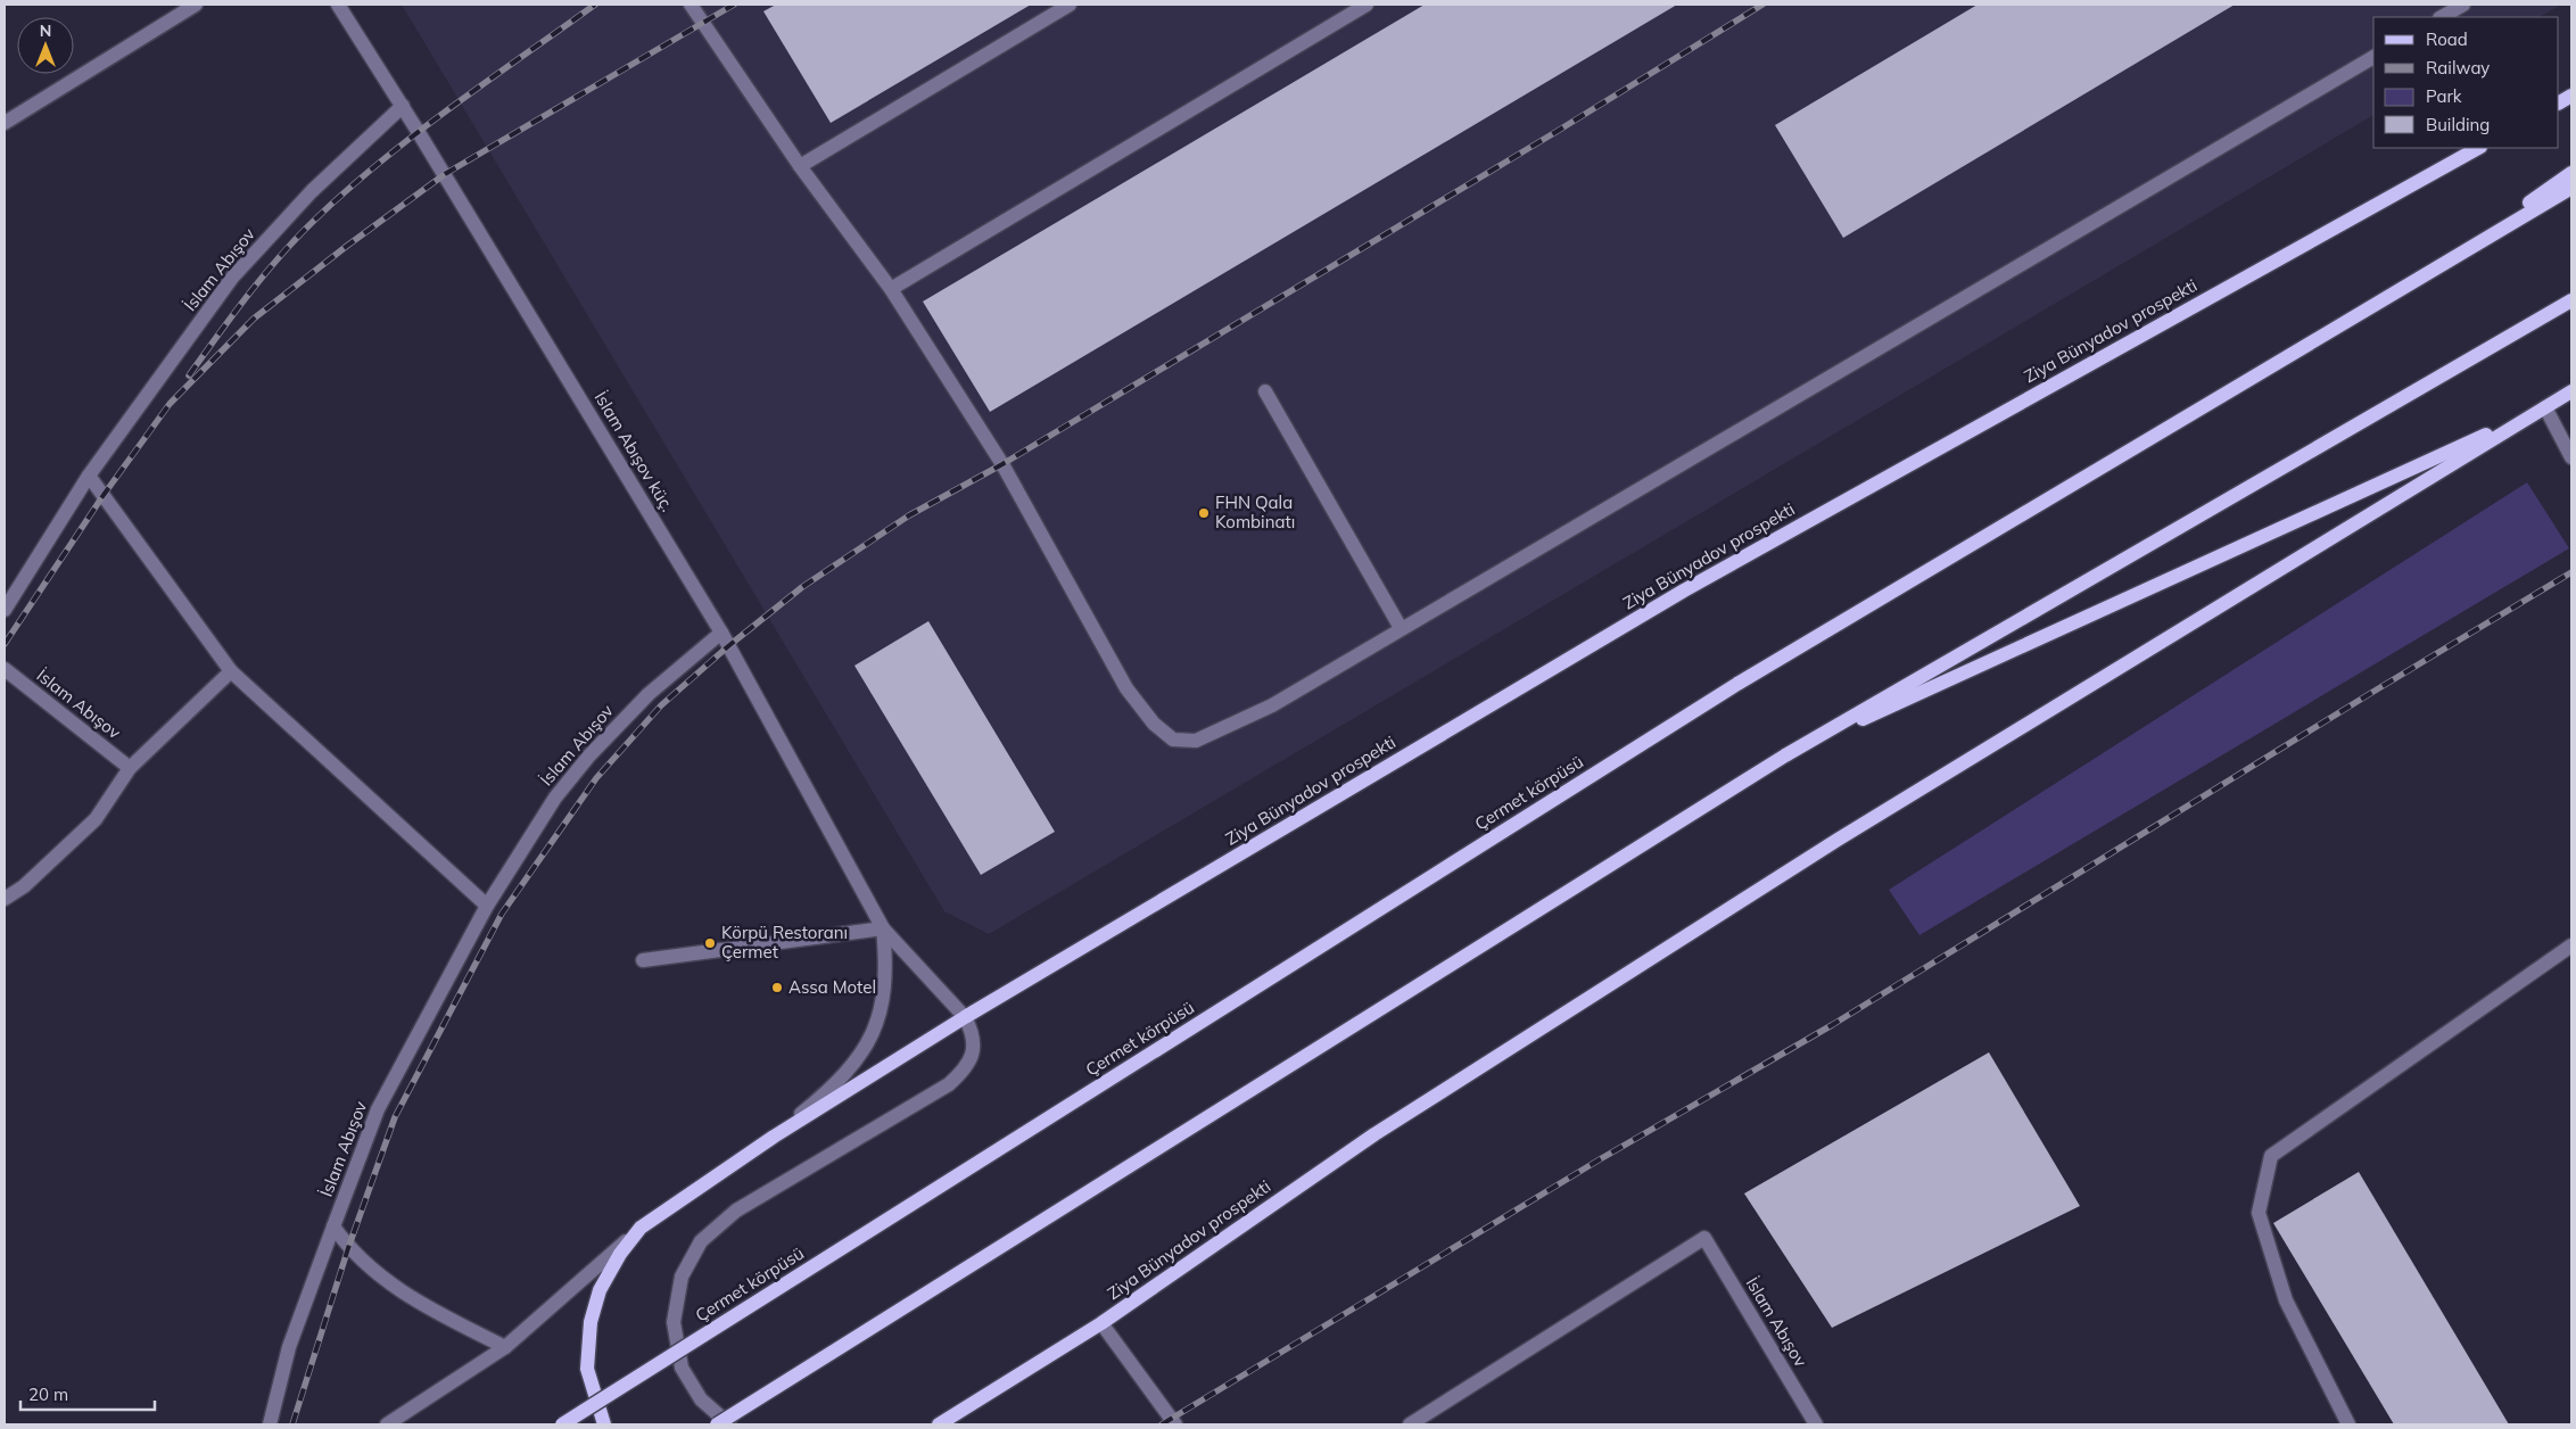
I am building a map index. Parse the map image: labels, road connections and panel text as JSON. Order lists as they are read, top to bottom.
{
  "streets": {
    "main road": ["Ziya Bünyadov prospekti", "Çermet körpüsü"],
    "street": ["İslam Abışov", "İslam Abışov küç."]
  },
  "crossings": [
    ["İslam Abışov", "İslam Abışov küç."]
  ],
  "places": ["FHN Qala Kombinatı", "Körpü Restoranı Çermet", "Assa Motel"],
  "legend": [
    "Road",
    "Railway",
    "Park",
    "Building"
  ],
  "scale_bar": "20 m",
  "north": "top"
}
